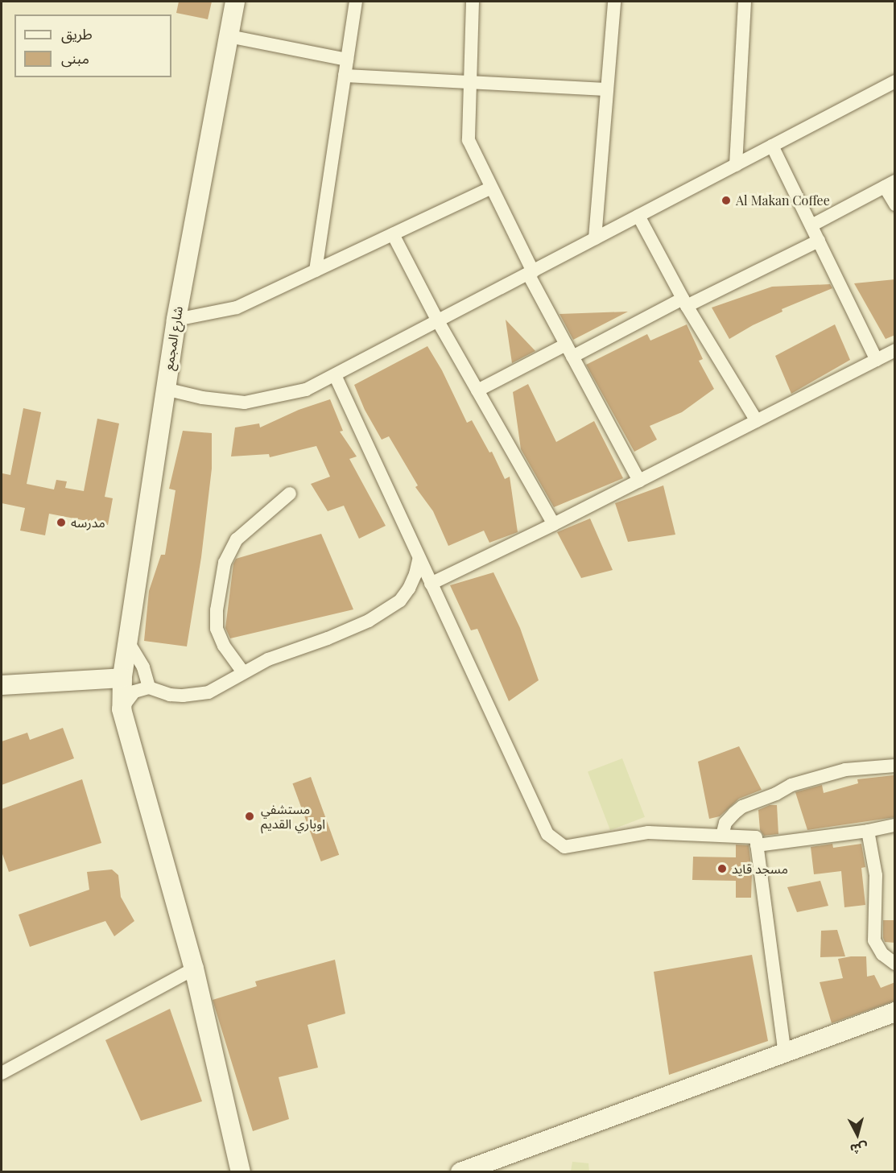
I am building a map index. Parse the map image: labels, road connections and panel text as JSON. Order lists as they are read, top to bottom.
{
  "streets": {
    "street": ["شارع المجمع"]
  },
  "places": [
    "Al Makan Coffee",
    "مدرسه",
    "مستشفي اوباري القديم",
    "مسجد قايد"
  ],
  "legend": ["طريق", "مبنى"],
  "north": "bottom"
}
